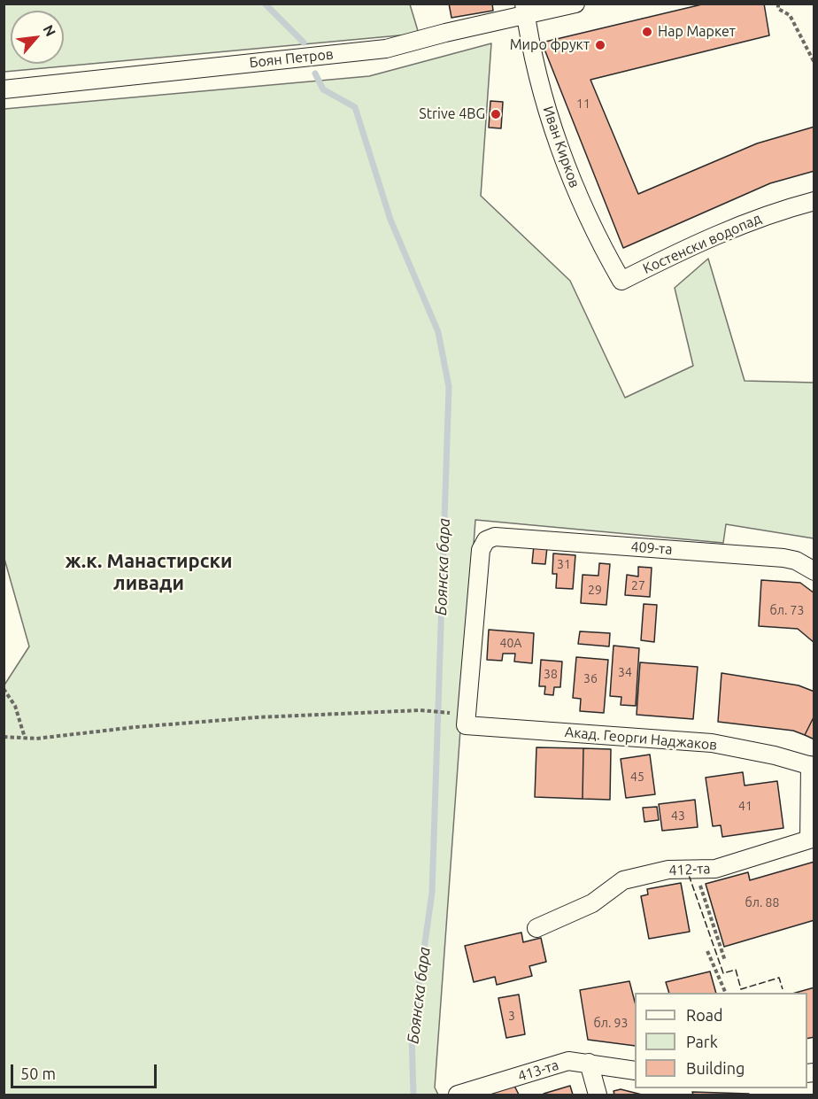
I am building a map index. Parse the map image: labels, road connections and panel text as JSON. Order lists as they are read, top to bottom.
{
  "streets": {
    "street": [
      "Боян Петров",
      "Иван Кирков",
      "Костенски водопад",
      "409-та",
      "Акад. Георги Наджаков",
      "412-та",
      "413-та"
    ]
  },
  "crossings": [
    ["Боян Петров", "Иван Кирков"],
    ["Иван Кирков", "Костенски водопад"],
    ["409-та", "Акад. Георги Наджаков"],
    ["Акад. Георги Наджаков", "412-та"]
  ],
  "districts": ["ж.к. Манастирски ливади"],
  "water": ["Боянска бара"],
  "places": ["Нар Маркет", "Миро фрукт", "Strive 4BG"],
  "house_numbers": [
    "11",
    "31",
    "27",
    "29",
    "бл. 73",
    "40А",
    "34",
    "38",
    "36",
    "45",
    "41",
    "43",
    "бл. 88",
    "3",
    "бл. 93"
  ],
  "legend": ["Road", "Park", "Building"],
  "scale_bar": "50 m",
  "north": "top right"
}
